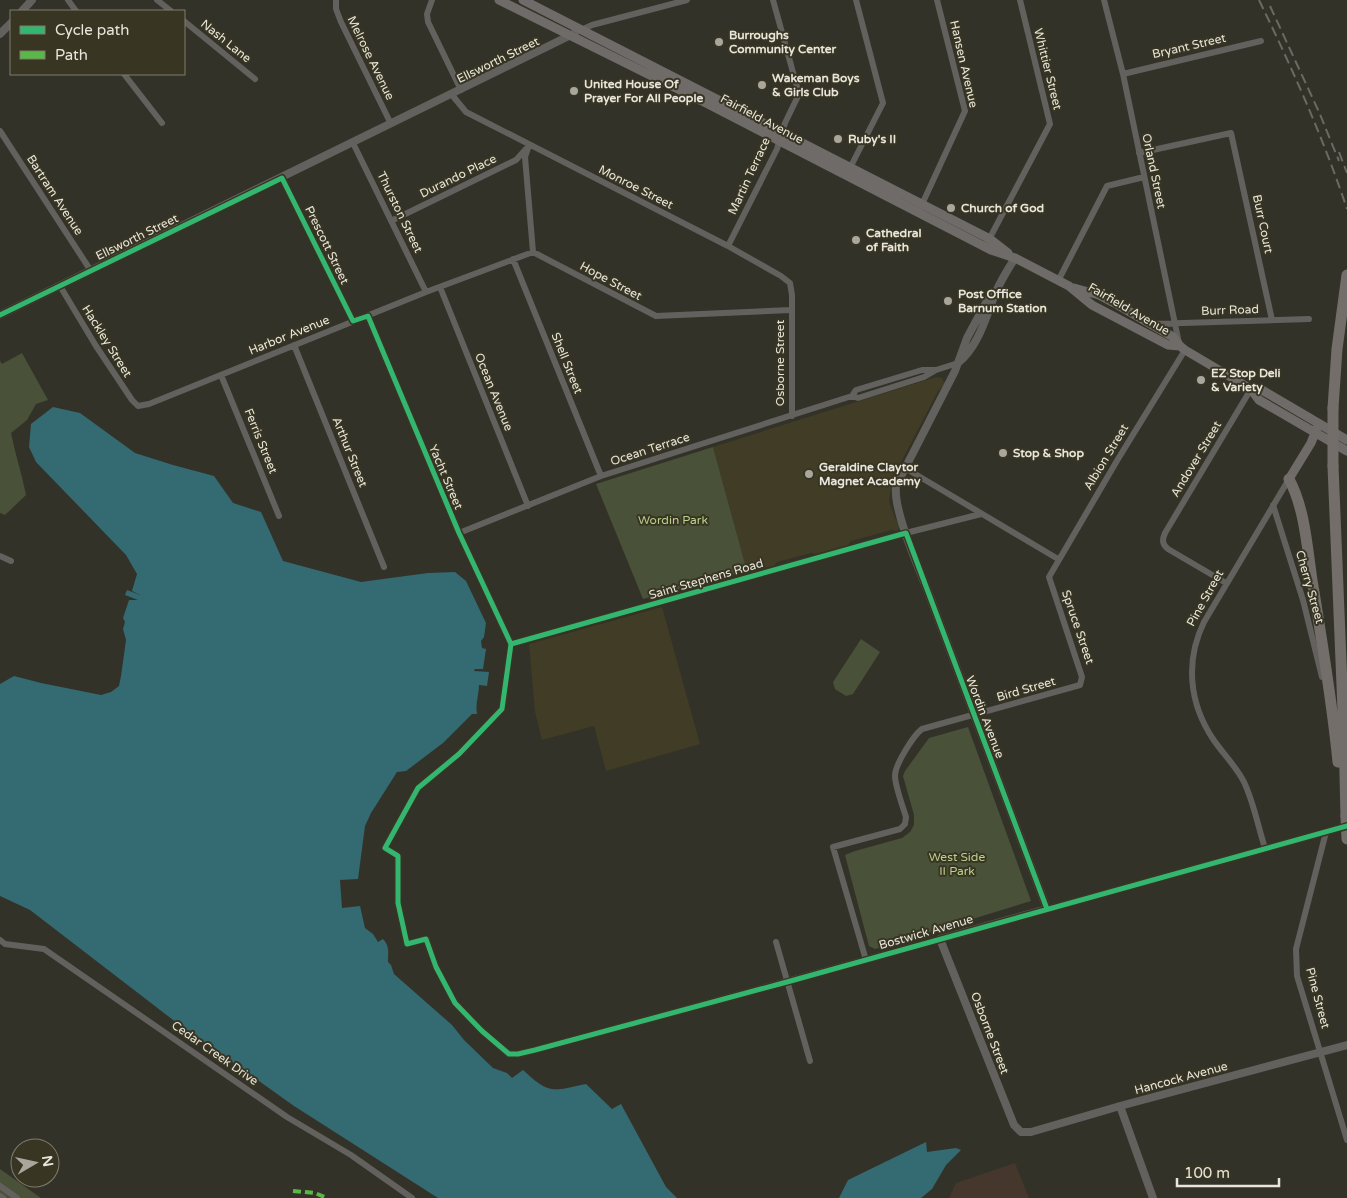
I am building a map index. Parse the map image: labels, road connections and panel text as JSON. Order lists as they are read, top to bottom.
{
  "streets": {
    "main road": ["Fairfield Avenue", "Pine Street"],
    "street": [
      "Nash Lane",
      "Bryant Street",
      "Melrose Avenue",
      "Ellsworth Street",
      "Hansen Avenue",
      "Whittier Street",
      "Orland Street",
      "Durando Place",
      "Martin Terrace",
      "Monroe Street",
      "Bartram Avenue",
      "Thurston Street",
      "Burr Court",
      "Prescott Street",
      "Hope Street",
      "Burr Road",
      "Harbor Avenue",
      "Hackley Street",
      "Shell Street",
      "Osborne Street",
      "Ocean Avenue",
      "Ferris Street",
      "Ocean Terrace",
      "Arthur Street",
      "Albion Street",
      "Andover Street",
      "Yacht Street",
      "Saint Stephens Road",
      "Cherry Street",
      "Spruce Street",
      "Bird Street",
      "Wordin Avenue",
      "Bostwick Avenue",
      "Cedar Creek Drive",
      "Hancock Avenue"
    ]
  },
  "crossings": [
    ["Bryant Street", "Orland Street"],
    ["Melrose Avenue", "Ellsworth Street"],
    ["Ellsworth Street", "Fairfield Avenue"],
    ["Ellsworth Street", "Monroe Street"],
    ["Ellsworth Street", "Bartram Avenue"],
    ["Ellsworth Street", "Thurston Street"],
    ["Ellsworth Street", "Prescott Street"],
    ["Ellsworth Street", "Hackley Street"],
    ["Hansen Avenue", "Fairfield Avenue"],
    ["Whittier Street", "Fairfield Avenue"],
    ["Fairfield Avenue", "Orland Street"],
    ["Fairfield Avenue", "Martin Terrace"],
    ["Fairfield Avenue", "Burr Road"],
    ["Fairfield Avenue", "Albion Street"],
    ["Fairfield Avenue", "Andover Street"],
    ["Fairfield Avenue", "Pine Street"],
    ["Fairfield Avenue", "Wordin Avenue"],
    ["Orland Street", "Burr Court"],
    ["Orland Street", "Burr Road"],
    ["Orland Street", "Albion Street"],
    ["Durando Place", "Monroe Street"],
    ["Durando Place", "Thurston Street"],
    ["Martin Terrace", "Monroe Street"],
    ["Monroe Street", "Hope Street"],
    ["Monroe Street", "Osborne Street"],
    ["Thurston Street", "Harbor Avenue"],
    ["Burr Court", "Burr Road"],
    ["Prescott Street", "Harbor Avenue"],
    ["Hope Street", "Harbor Avenue"],
    ["Hope Street", "Osborne Street"],
    ["Harbor Avenue", "Hackley Street"],
    ["Harbor Avenue", "Shell Street"],
    ["Harbor Avenue", "Ocean Avenue"],
    ["Harbor Avenue", "Ferris Street"],
    ["Harbor Avenue", "Arthur Street"],
    ["Harbor Avenue", "Yacht Street"],
    ["Shell Street", "Ocean Terrace"],
    ["Osborne Street", "Ocean Terrace"],
    ["Osborne Street", "Bostwick Avenue"],
    ["Osborne Street", "Hancock Avenue"],
    ["Ocean Avenue", "Ocean Terrace"],
    ["Ocean Terrace", "Yacht Street"],
    ["Ocean Terrace", "Wordin Avenue"],
    ["Albion Street", "Spruce Street"],
    ["Andover Street", "Pine Street"],
    ["Yacht Street", "Saint Stephens Road"],
    ["Saint Stephens Road", "Wordin Avenue"],
    ["Cherry Street", "Pine Street"],
    ["Pine Street", "Bostwick Avenue"],
    ["Pine Street", "Hancock Avenue"],
    ["Spruce Street", "Bird Street"],
    ["Bird Street", "Wordin Avenue"],
    ["Bird Street", "Bostwick Avenue"],
    ["Wordin Avenue", "Bostwick Avenue"]
  ],
  "parks": ["Wordin Park", "West Side II Park"],
  "places": [
    "Burroughs Community Center",
    "Wakeman Boys & Girls Club",
    "United House Of Prayer For All People",
    "Ruby's II",
    "Church of God",
    "Cathedral of Faith",
    "Post Office Barnum Station",
    "EZ Stop Deli & Variety",
    "Stop & Shop",
    "Geraldine Claytor Magnet Academy"
  ],
  "legend": ["Cycle path", "Path"],
  "scale_bar": "100 m",
  "north": "right"
}
